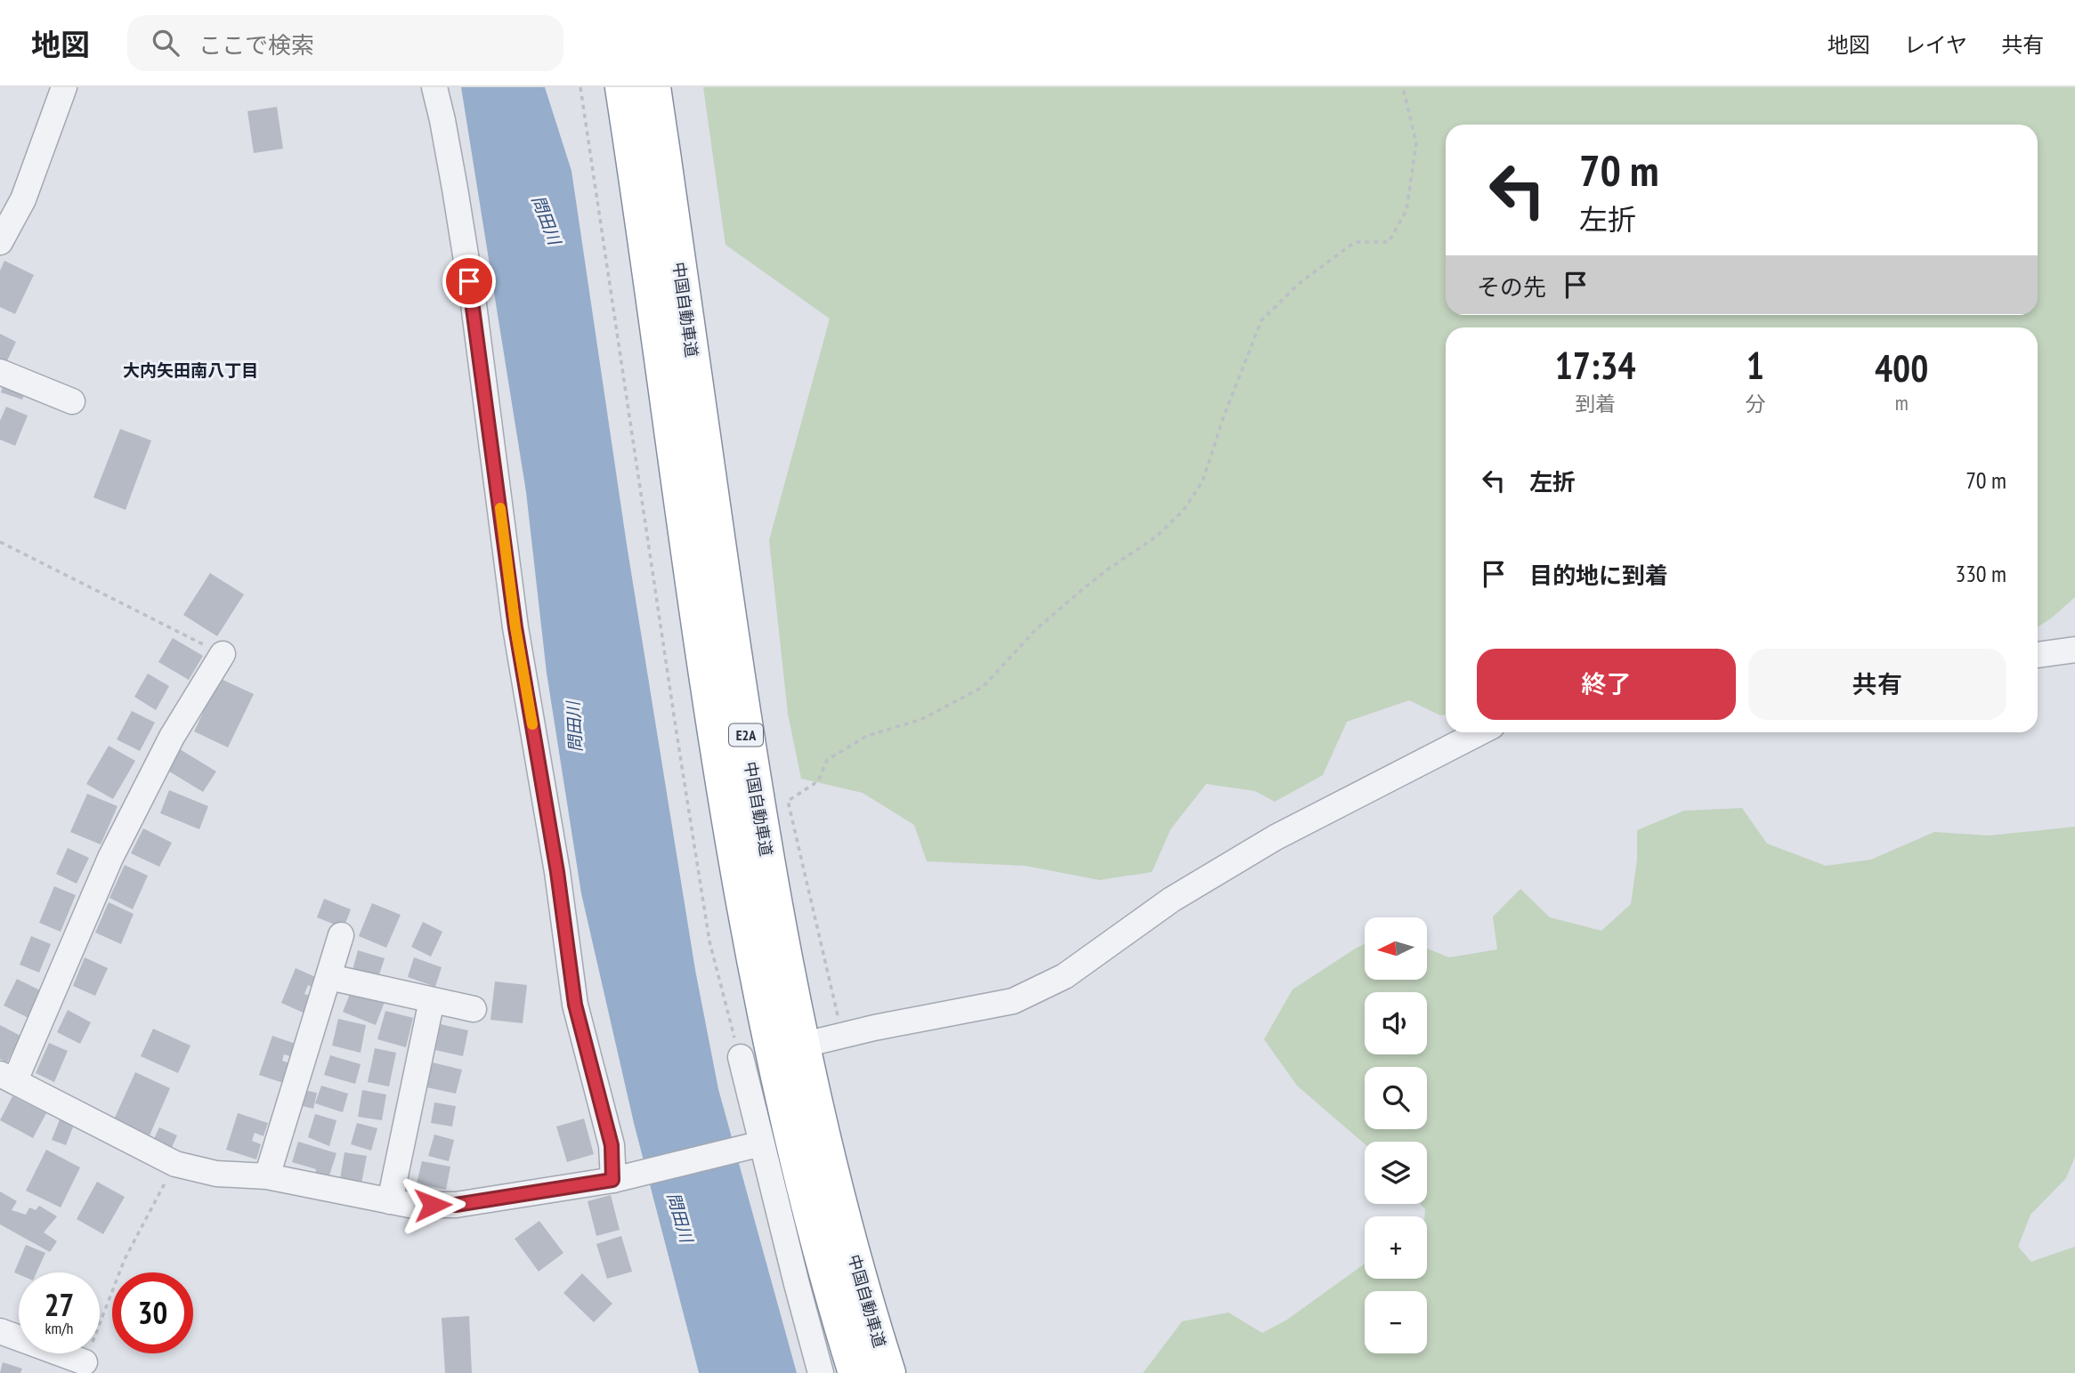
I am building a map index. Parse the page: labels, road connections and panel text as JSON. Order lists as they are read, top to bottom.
{
  "streets": {
    "highway": ["中国自動車道", "E2A"]
  },
  "districts": ["大内矢田南八丁目"],
  "water": ["問田川"],
  "north": "left",
  "page": {
    "header": "地図",
    "search": "ここで検索",
    "nav": ["地図", "レイヤ", "共有"],
    "turn": ["70 m", "左折"],
    "then": "その先",
    "eta": [
      "17:34",
      "到着",
      "1",
      "分",
      "400",
      "m"
    ],
    "list": [
      {
        "name": "左折",
        "value": "70 m"
      },
      {
        "name": "目的地に到着",
        "value": "330 m"
      }
    ],
    "buttons": ["終了", "共有"],
    "map_buttons": ["+", "−"],
    "speed": "27 km/h",
    "limit": "30"
  }
}
